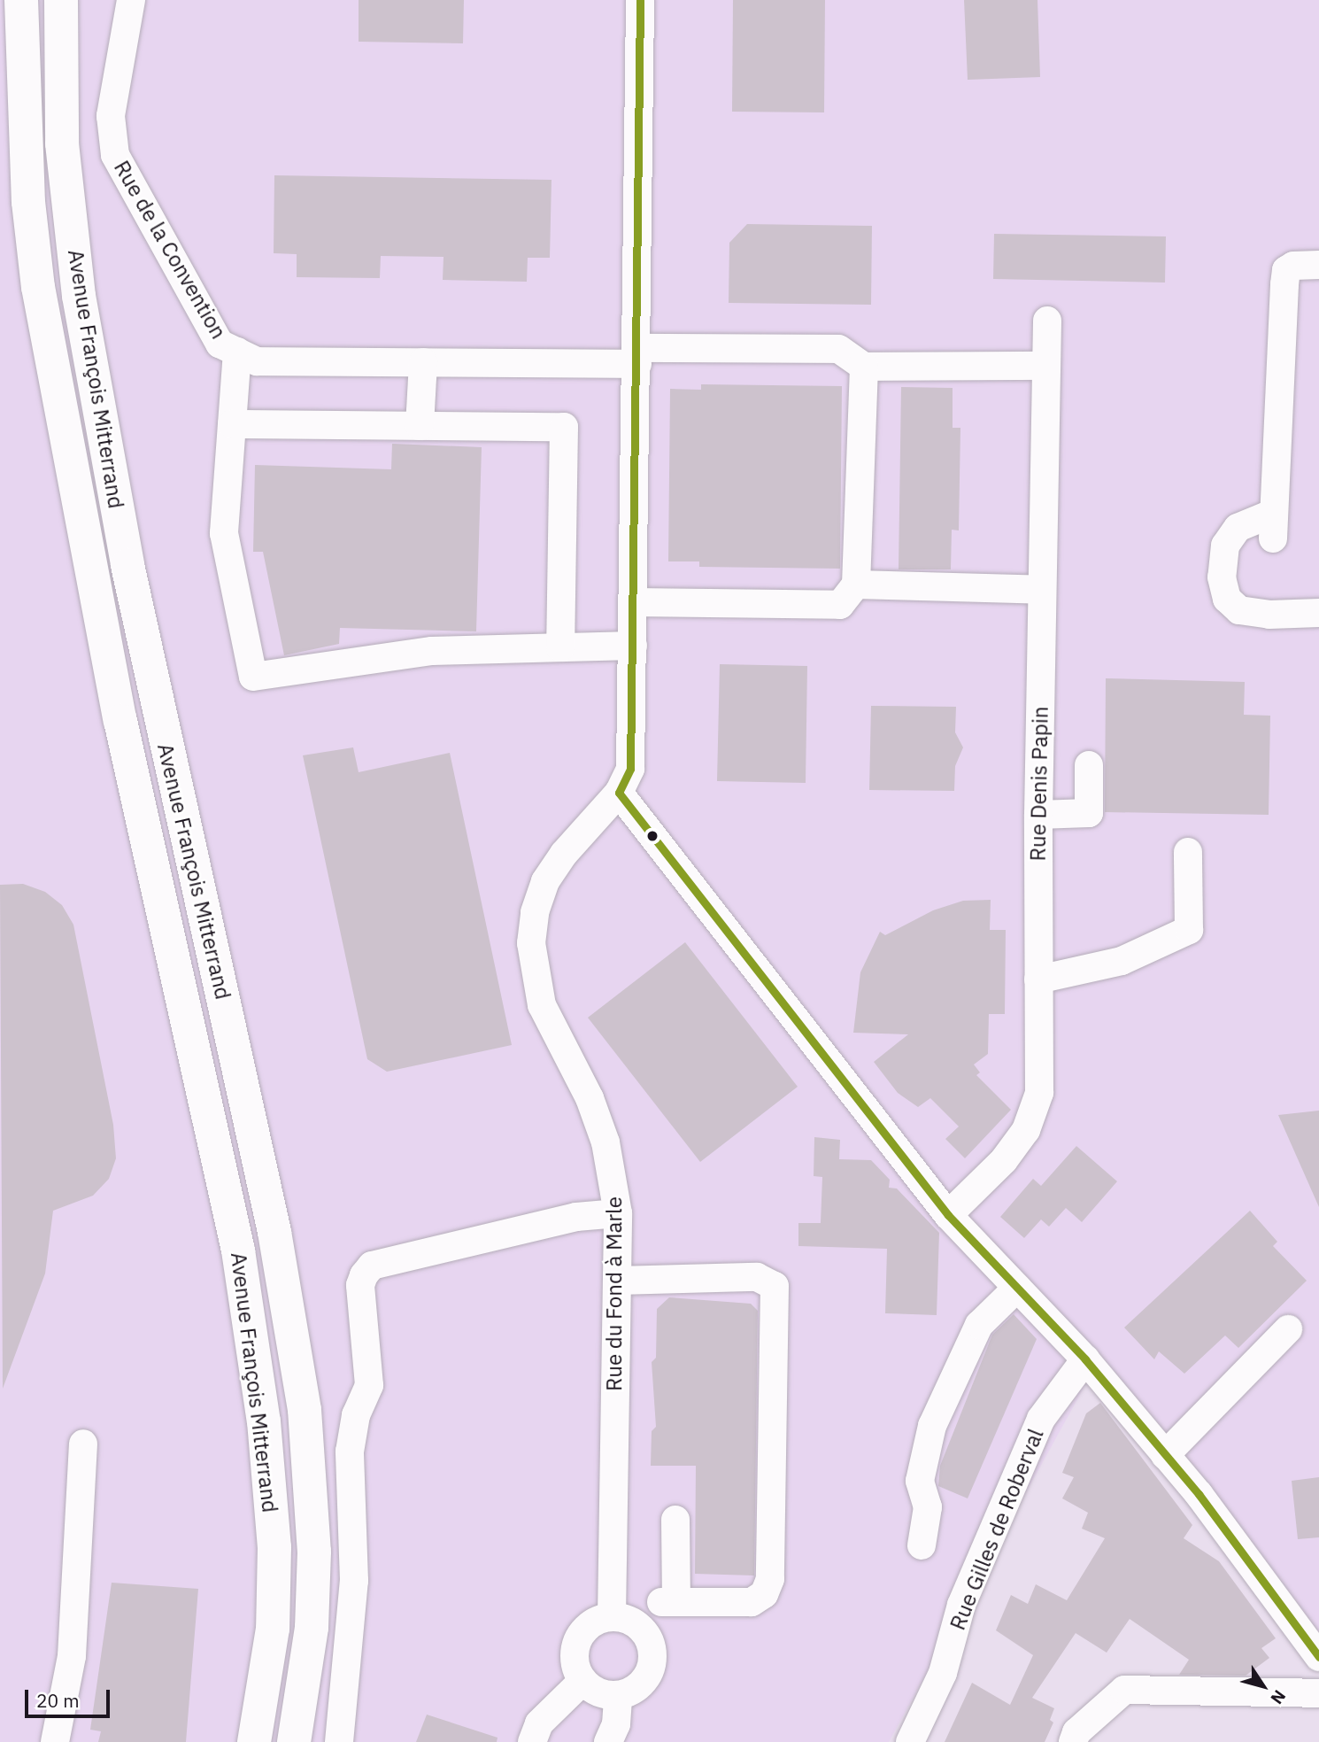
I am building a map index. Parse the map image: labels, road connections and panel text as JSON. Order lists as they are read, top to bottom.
{
  "streets": {
    "main road": ["Avenue François Mitterrand"],
    "street": [
      "Rue de la Convention",
      "Rue Denis Papin",
      "Rue du Fond à Marle",
      "Rue Gilles de Roberval"
    ]
  },
  "crossings": [
    ["Rue de la Convention", "Rue du Fond à Marle"]
  ],
  "scale_bar": "20 m",
  "north": "bottom right"
}
